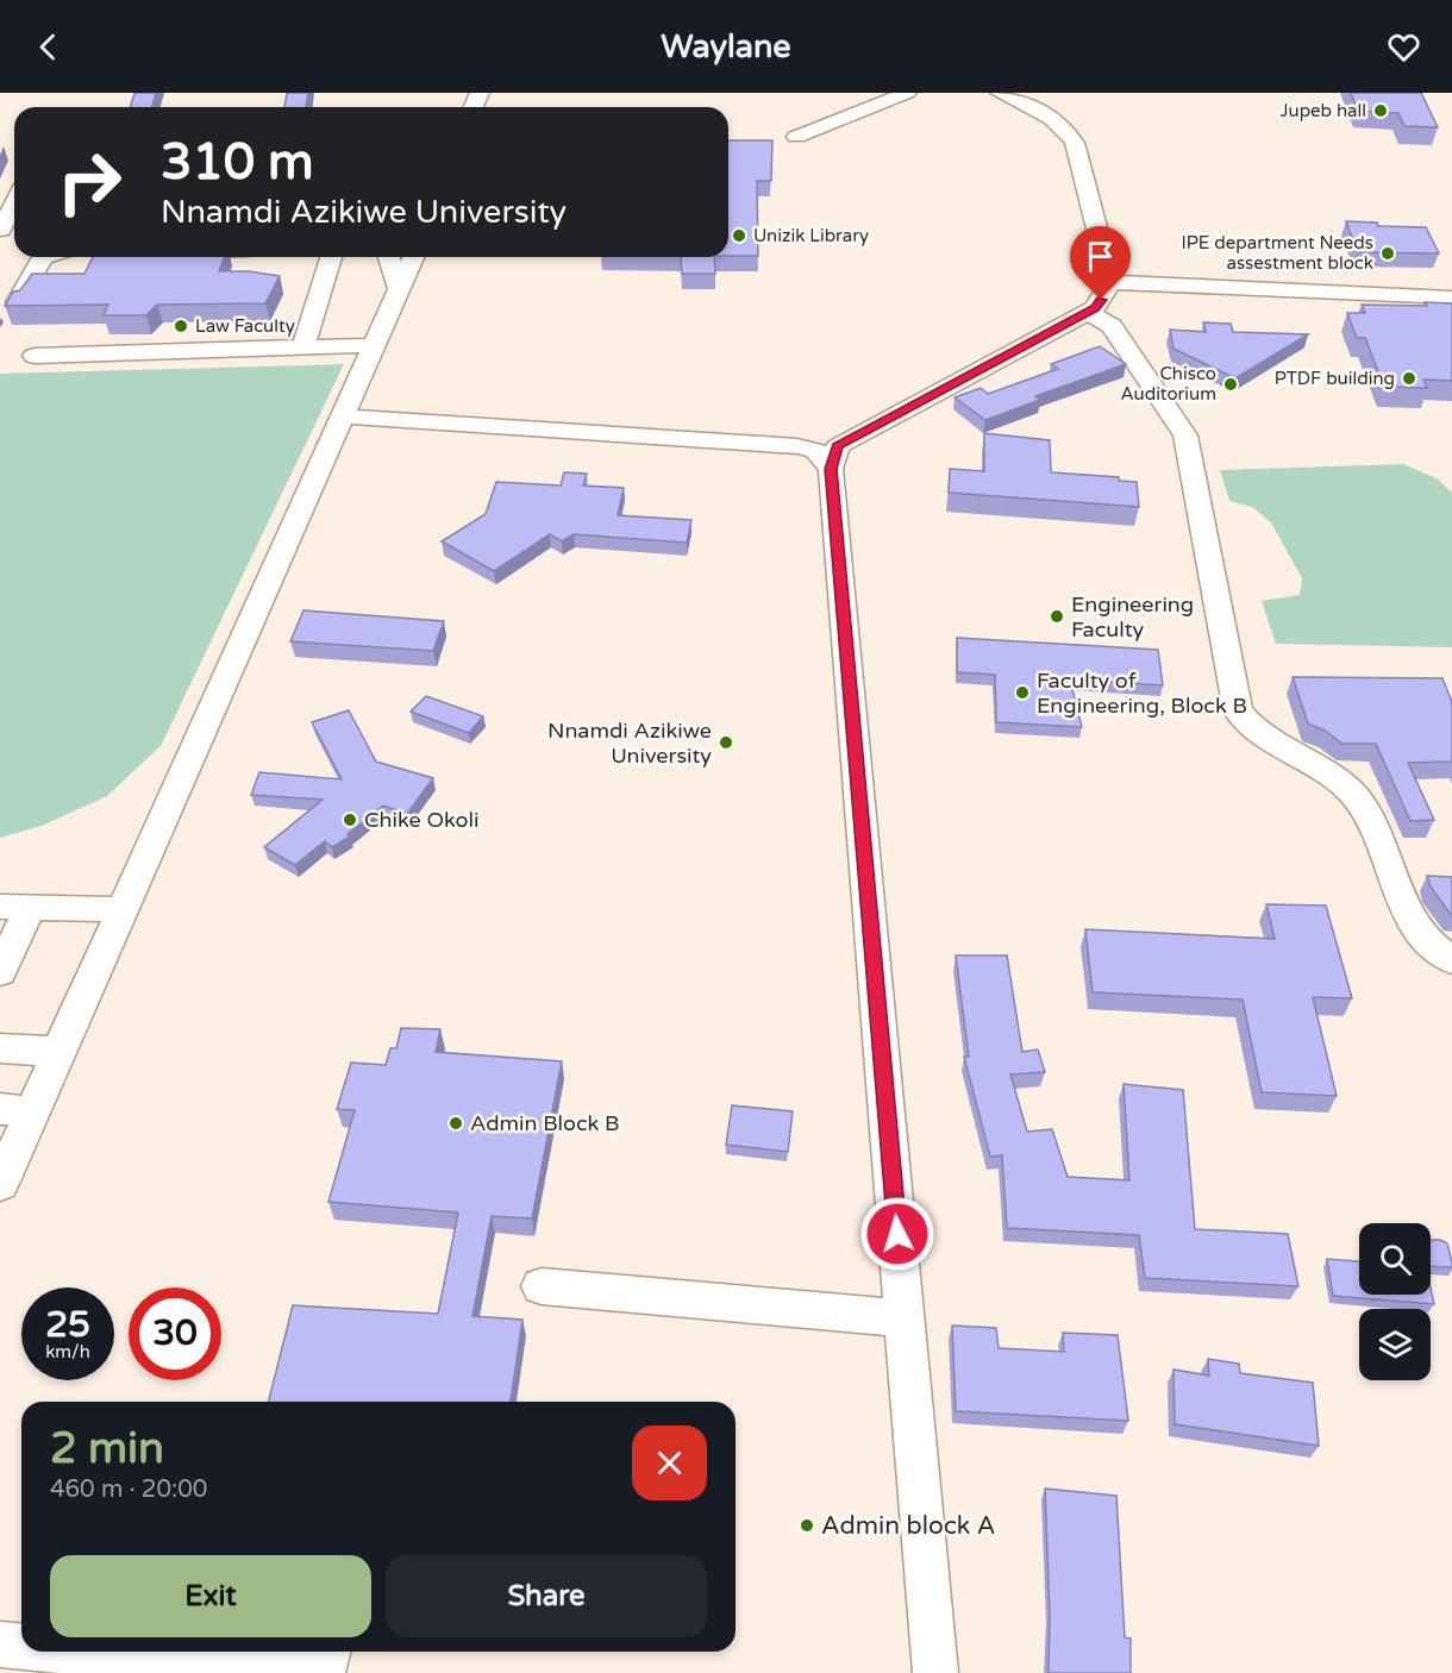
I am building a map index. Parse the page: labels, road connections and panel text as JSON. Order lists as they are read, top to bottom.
{
  "places": [
    "Jupeb hall",
    "Unizik Library",
    "IPE department Needs assestment block",
    "Law Faculty",
    "PTDF building",
    "Chisco Auditorium",
    "Engineering Faculty",
    "Faculty of Engineering, Block B",
    "Nnamdi Azikiwe University",
    "Chike Okoli",
    "Admin Block B",
    "Admin block A"
  ],
  "page": {
    "header": "Waylane",
    "turn": ["310 m", "Nnamdi Azikiwe University"],
    "speed": "25 km/h",
    "limit": "30",
    "heading": ["2 min", "460 m · 20:00"],
    "buttons": ["Exit", "Share"]
  }
}
